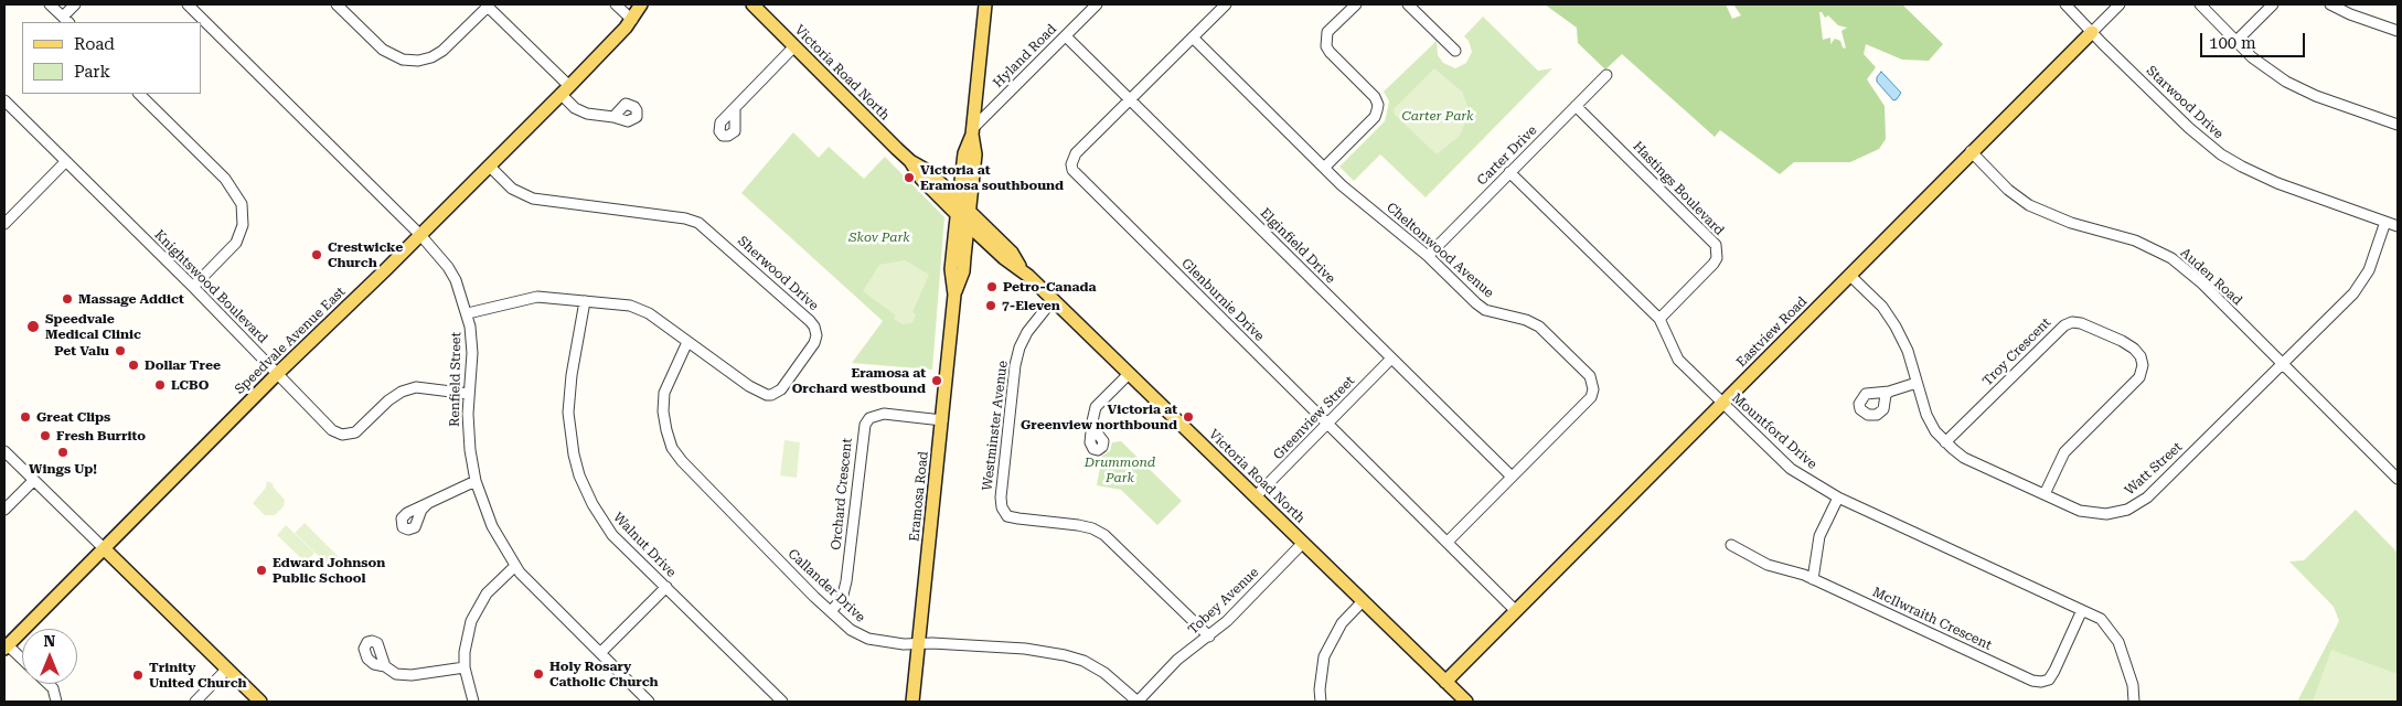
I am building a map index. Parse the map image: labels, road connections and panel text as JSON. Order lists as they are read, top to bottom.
{
  "streets": {
    "main road": [
      "Victoria Road North",
      "Eastview Road",
      "Speedvale Avenue East",
      "Eramosa Road"
    ],
    "street": [
      "Hyland Road",
      "Starwood Drive",
      "Carter Drive",
      "Hastings Boulevard",
      "Elginfield Drive",
      "Cheltonwood Avenue",
      "Sherwood Drive",
      "Auden Road",
      "Knightswood Boulevard",
      "Glenburnie Drive",
      "Troy Crescent",
      "Renfield Street",
      "Greenview Street",
      "Westminster Avenue",
      "Mountford Drive",
      "Watt Street",
      "Orchard Crescent",
      "Walnut Drive",
      "Callander Drive",
      "Tobey Avenue",
      "McIlwraith Crescent"
    ]
  },
  "crossings": [
    ["Hyland Road", "Elginfield Drive"],
    ["Hyland Road", "Eramosa Road"],
    ["Victoria Road North", "Eastview Road"],
    ["Victoria Road North", "Greenview Street"],
    ["Victoria Road North", "Westminster Avenue"],
    ["Victoria Road North", "Eramosa Road"],
    ["Victoria Road North", "Tobey Avenue"],
    ["Starwood Drive", "Eastview Road"],
    ["Starwood Drive", "Watt Street"],
    ["Carter Drive", "Hastings Boulevard"],
    ["Carter Drive", "Cheltonwood Avenue"],
    ["Carter Drive", "Mountford Drive"],
    ["Hastings Boulevard", "Mountford Drive"],
    ["Elginfield Drive", "Cheltonwood Avenue"],
    ["Elginfield Drive", "Glenburnie Drive"],
    ["Elginfield Drive", "Greenview Street"],
    ["Cheltonwood Avenue", "Glenburnie Drive"],
    ["Sherwood Drive", "Speedvale Avenue East"],
    ["Sherwood Drive", "Renfield Street"],
    ["Sherwood Drive", "Walnut Drive"],
    ["Sherwood Drive", "Callander Drive"],
    ["Auden Road", "Eastview Road"],
    ["Auden Road", "Watt Street"],
    ["Knightswood Boulevard", "Speedvale Avenue East"],
    ["Knightswood Boulevard", "Renfield Street"],
    ["Glenburnie Drive", "Eastview Road"],
    ["Glenburnie Drive", "Greenview Street"],
    ["Eastview Road", "Mountford Drive"],
    ["Eastview Road", "Watt Street"],
    ["Speedvale Avenue East", "Renfield Street"],
    ["Troy Crescent", "Watt Street"],
    ["Westminster Avenue", "Tobey Avenue"],
    ["Mountford Drive", "McIlwraith Crescent"],
    ["Orchard Crescent", "Eramosa Road"],
    ["Orchard Crescent", "Callander Drive"],
    ["Eramosa Road", "Callander Drive"],
    ["Callander Drive", "Tobey Avenue"]
  ],
  "parks": ["Carter Park", "Skov Park", "Drummond Park"],
  "places": [
    "Victoria at Eramosa southbound",
    "Crestwicke Church",
    "Petro-Canada",
    "Massage Addict",
    "7-Eleven",
    "Speedvale Medical Clinic",
    "Pet Valu",
    "Dollar Tree",
    "Eramosa at Orchard westbound",
    "LCBO",
    "Great Clips",
    "Victoria at Greenview northbound",
    "Fresh Burrito",
    "Wings Up!",
    "Edward Johnson Public School",
    "Holy Rosary Catholic Church",
    "Trinity United Church"
  ],
  "legend": ["Road", "Park"],
  "scale_bar": "100 m",
  "north": "top"
}
